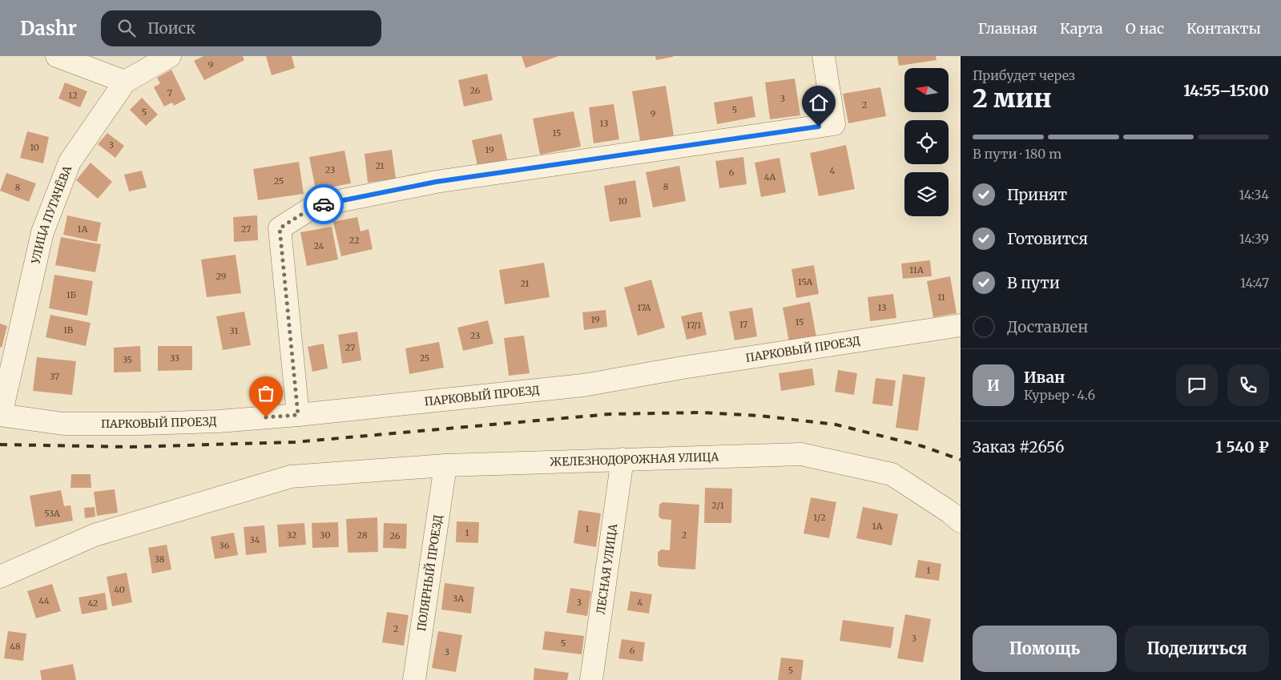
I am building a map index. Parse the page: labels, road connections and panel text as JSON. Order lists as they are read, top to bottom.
{
  "streets": {
    "street": [
      "УЛИЦА ПУГАЧЁВА",
      "ПАРКОВЫЙ ПРОЕЗД",
      "ЖЕЛЕЗНОДОРОЖНАЯ УЛИЦА",
      "ЛЕСНАЯ УЛИЦА",
      "ПОЛЯРНЫЙ ПРОЕЗД"
    ]
  },
  "crossings": [
    ["УЛИЦА ПУГАЧЁВА", "ПАРКОВЫЙ ПРОЕЗД"],
    ["ЖЕЛЕЗНОДОРОЖНАЯ УЛИЦА", "ЛЕСНАЯ УЛИЦА"],
    ["ЖЕЛЕЗНОДОРОЖНАЯ УЛИЦА", "ПОЛЯРНЫЙ ПРОЕЗД"]
  ],
  "house_numbers": [
    "9",
    "26",
    "7",
    "12",
    "3",
    "2",
    "5",
    "5",
    "9",
    "13",
    "15",
    "3",
    "10",
    "19",
    "21",
    "23",
    "4",
    "6",
    "4А",
    "25",
    "8",
    "8",
    "10",
    "1А",
    "27",
    "22",
    "24",
    "11А",
    "29",
    "15А",
    "21",
    "1Б",
    "11",
    "17А",
    "13",
    "19",
    "15",
    "17",
    "17/1",
    "1В",
    "31",
    "23",
    "27",
    "33",
    "25",
    "35",
    "37",
    "2/1",
    "53А",
    "1/2",
    "1А",
    "1",
    "1",
    "32",
    "30",
    "28",
    "2",
    "26",
    "34",
    "36",
    "38",
    "1",
    "40",
    "3А",
    "44",
    "3",
    "4",
    "42",
    "2",
    "3",
    "5",
    "48",
    "6",
    "3",
    "5"
  ],
  "north": "left",
  "page": {
    "header": "Dashr",
    "search": "Поиск",
    "nav": [
      "Главная",
      "Карта",
      "О нас",
      "Контакты"
    ],
    "heading": ["2 мин", "Прибудет через", "14:55–15:00"],
    "panel": [
      "Иван",
      "Курьер · 4.6",
      "Заказ #2656",
      "1 540 ₽"
    ],
    "bar": "В пути · 180 m",
    "list": [
      ["Принят", "14:34"],
      ["Готовится", "14:39"],
      ["В пути", "14:47"],
      "Доставлен"
    ],
    "round": "И",
    "buttons": ["Помощь", "Поделиться"]
  }
}
